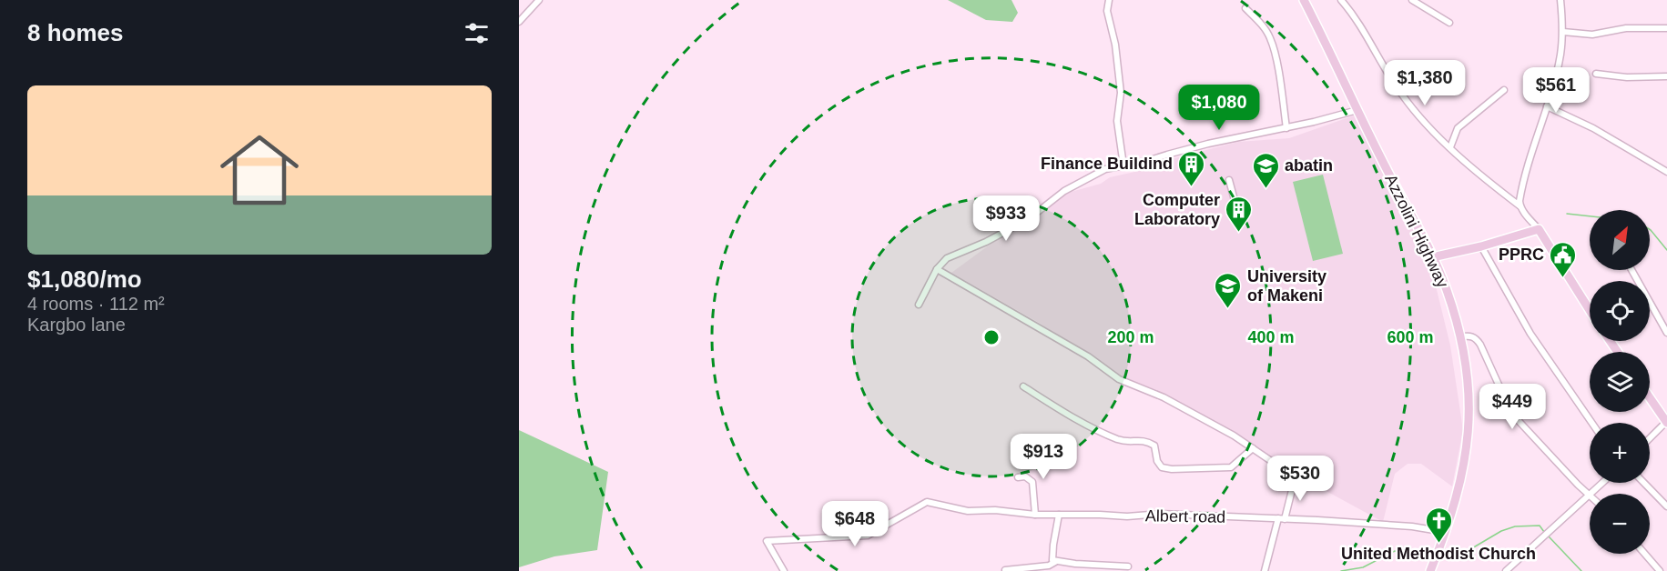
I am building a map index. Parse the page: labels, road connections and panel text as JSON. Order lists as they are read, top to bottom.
{
  "streets": {
    "main road": ["Azzolini Highway"],
    "street": ["Albert road"]
  },
  "crossings": [
    ["Azzolini Highway", "Albert road"]
  ],
  "places": {
    "building": ["Finance Buildind", "Computer Laboratory"],
    "school or university": ["abatin", "University of Makeni"],
    "public building": ["PPRC"],
    "church": ["United Methodist Church"]
  },
  "north": "top right",
  "page": {
    "heading": "8 homes",
    "price": [
      "$1,380",
      "$561",
      "$1,080",
      "$933",
      "$449",
      "$913",
      "$530",
      "$648"
    ],
    "list": [
      {
        "name": "$1,080/mo",
        "note": "4 rooms · 112 m² · Kargbo lane"
      }
    ],
    "map_buttons": ["+", "−"]
  },
  "rings": ["200 m", "400 m", "600 m"]
}
